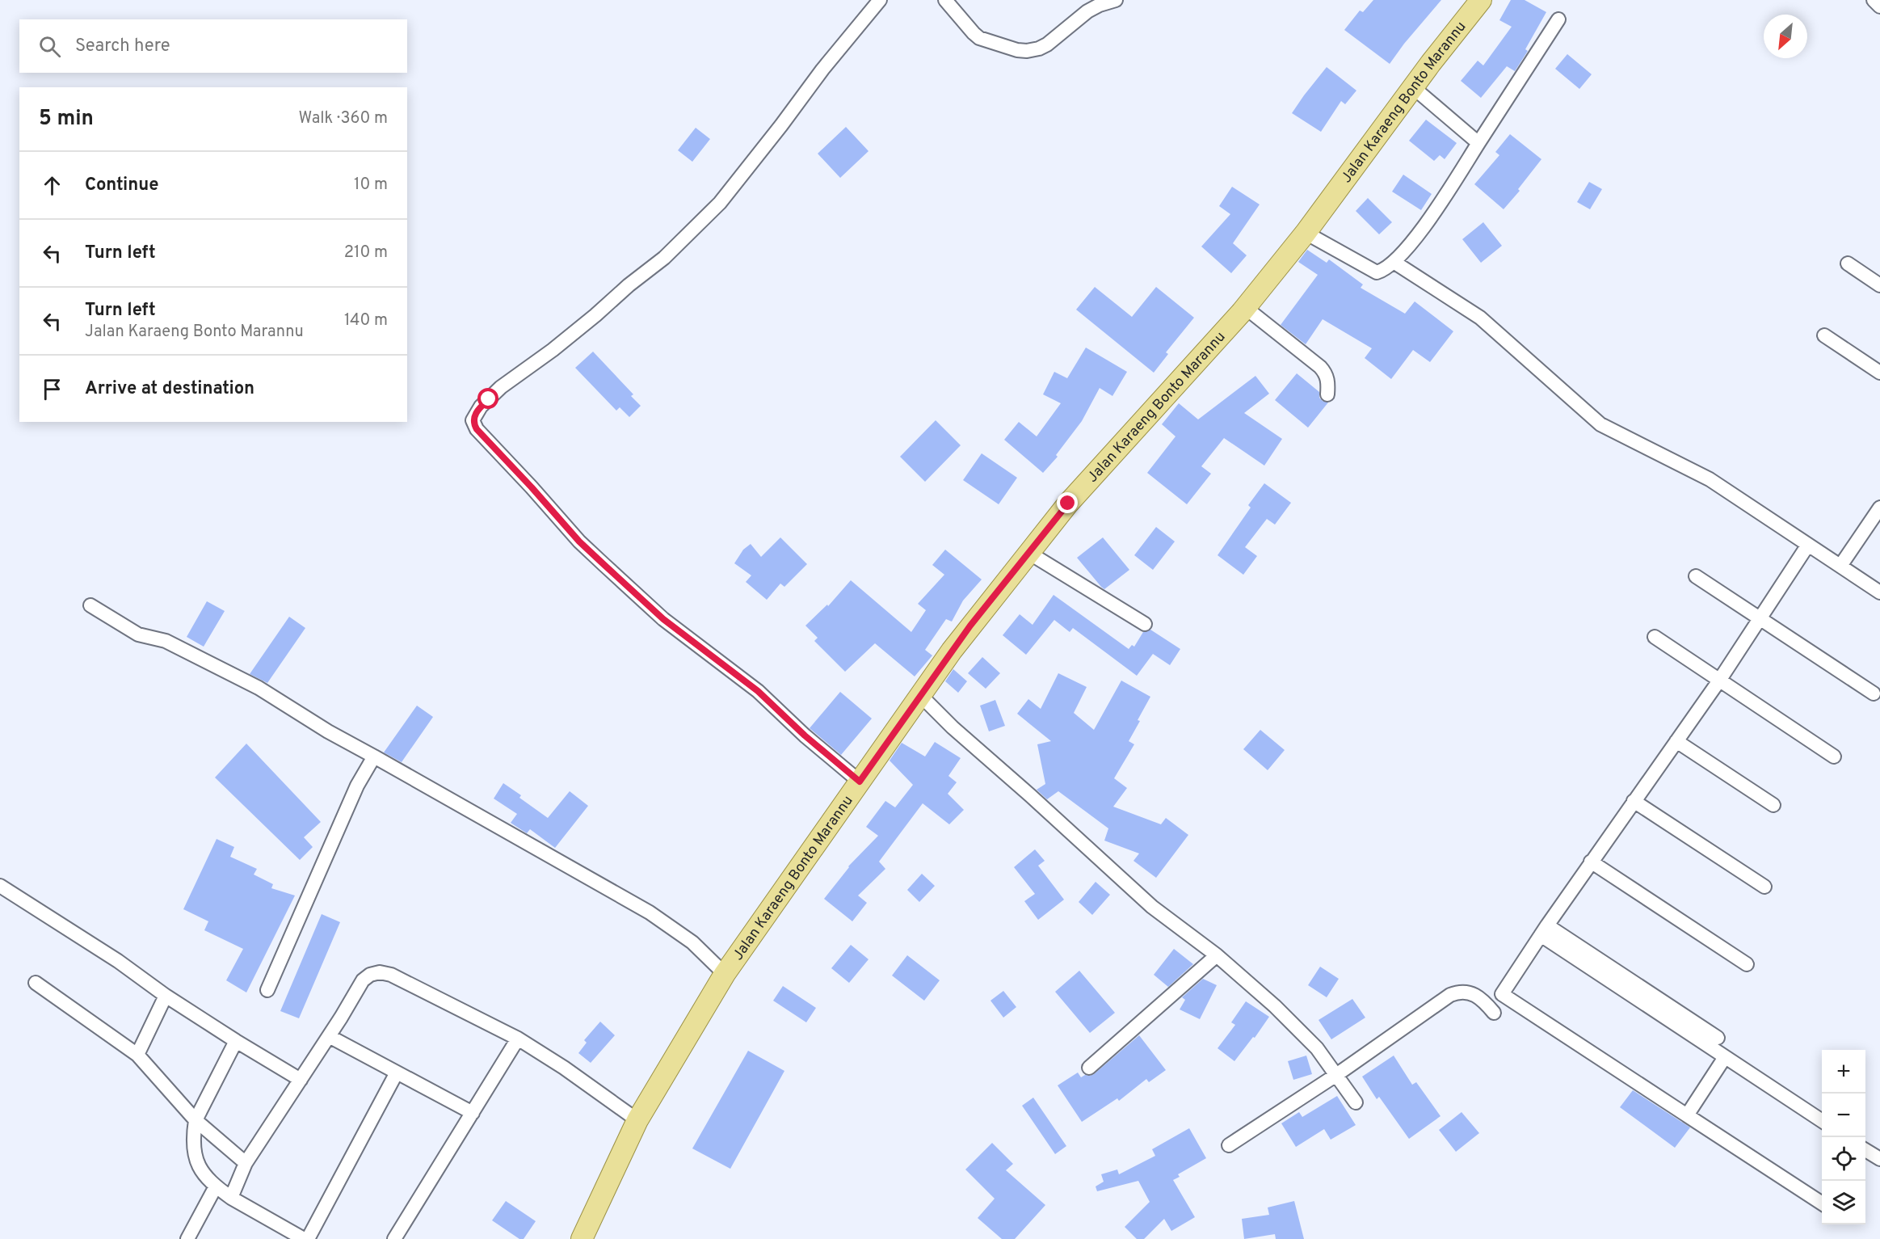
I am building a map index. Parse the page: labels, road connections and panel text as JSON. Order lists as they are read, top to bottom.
{
  "streets": {
    "main road": ["Jalan Karaeng Bonto Marannu"]
  },
  "north": "bottom left",
  "page": {
    "search": "Search here",
    "heading": ["5 min", "Walk · 360 m"],
    "list": [
      ["Continue", "10 m"],
      ["Turn left", "210 m"],
      ["Turn left", "Jalan Karaeng Bonto Marannu", "140 m"],
      "Arrive at destination"
    ],
    "map_buttons": ["+", "−"]
  }
}
